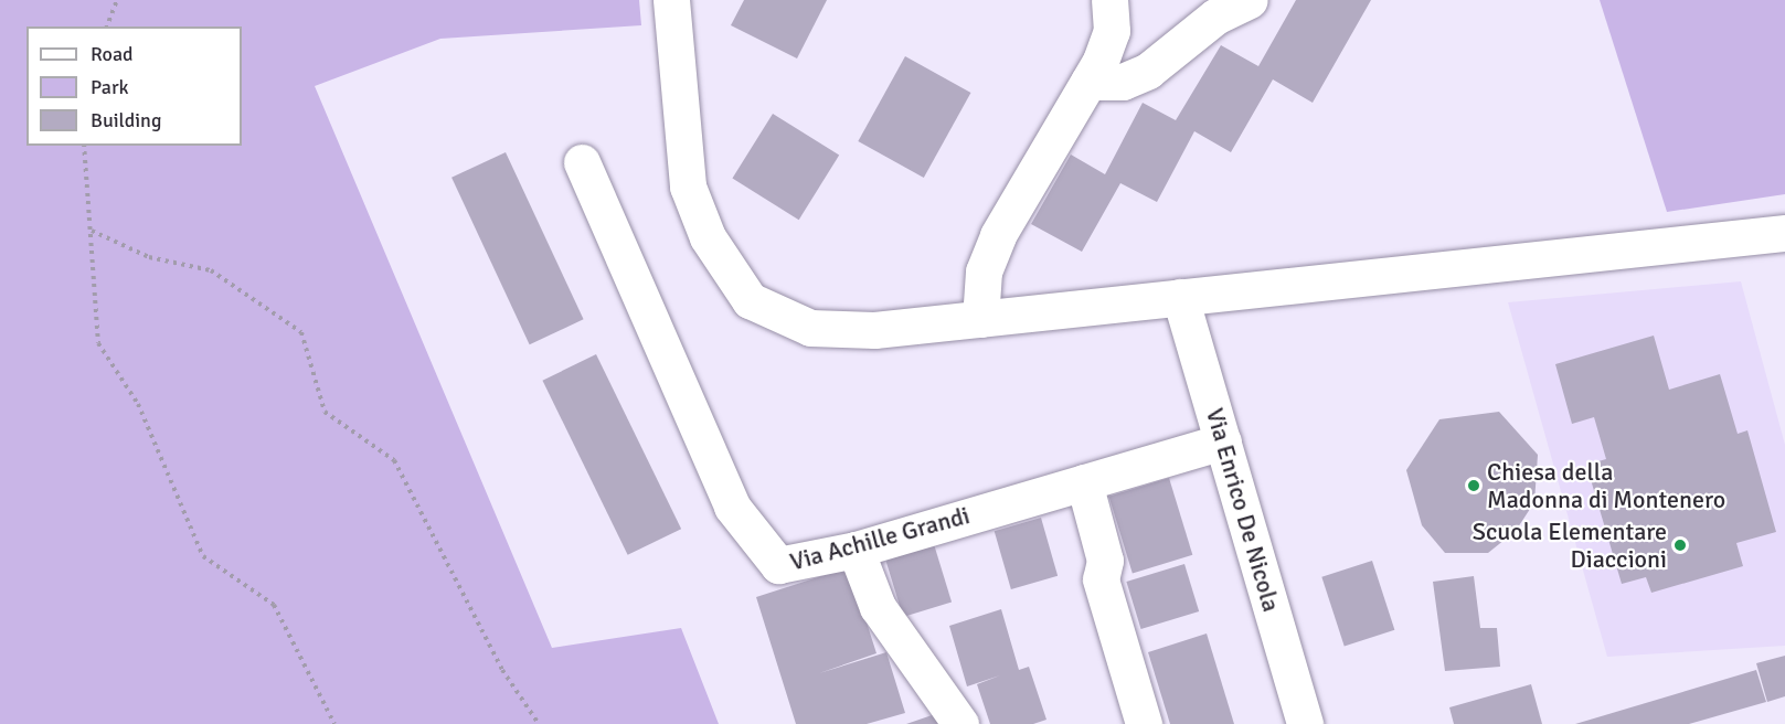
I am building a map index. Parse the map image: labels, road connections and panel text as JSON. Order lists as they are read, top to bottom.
{
  "streets": {
    "street": ["Via Enrico De Nicola", "Via Achille Grandi"]
  },
  "crossings": [
    ["Via Enrico De Nicola", "Via Achille Grandi"]
  ],
  "places": ["Chiesa della Madonna di Montenero", "Scuola Elementare Diaccioni"],
  "legend": ["Road", "Park", "Building"]
}
